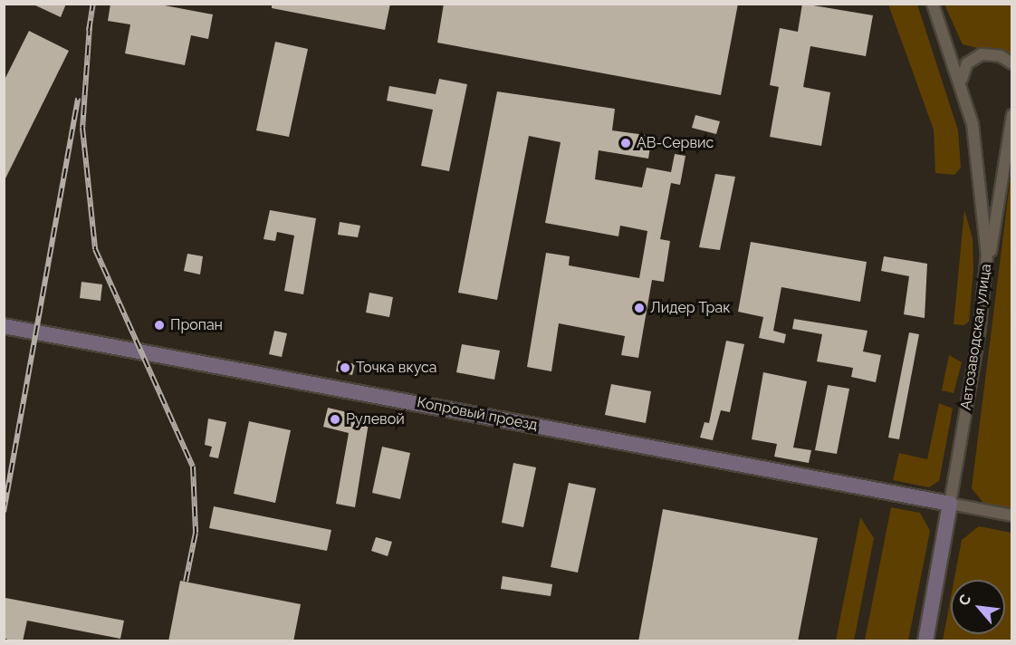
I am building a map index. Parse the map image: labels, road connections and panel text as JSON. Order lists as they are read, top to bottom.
{
  "streets": {
    "main road": ["Автозаводская улица", "Копровый проезд"]
  },
  "crossings": [
    ["Автозаводская улица", "Копровый проезд"]
  ],
  "places": [
    "АВ-Сервис",
    "Лидер Трак",
    "Пропан",
    "Точка вкуса",
    "Рулевой"
  ],
  "north": "top left"
}
